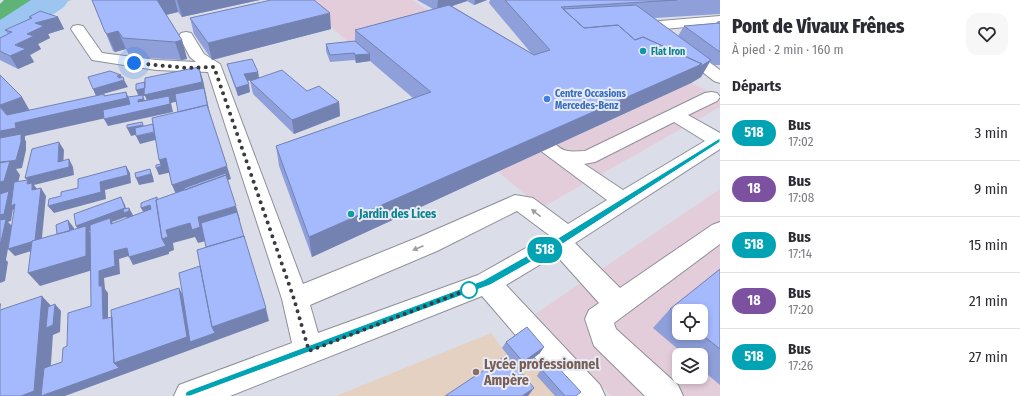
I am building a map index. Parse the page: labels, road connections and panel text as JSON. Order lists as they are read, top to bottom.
{
  "places": [
    "Flat Iron",
    "Centre Occasions Mercedes-Benz",
    "Jardin des Lices",
    "Lycée professionnel Ampère"
  ],
  "lines": ["bus line 518"],
  "page": {
    "on_map": "518",
    "heading": [
      ["Pont de Vivaux Frênes", "À pied · 2 min · 160 m"],
      "Départs"
    ],
    "list": [
      {
        "mark": "518",
        "name": "Bus",
        "note": "17:02",
        "value": "3 min"
      },
      {
        "mark": "18",
        "name": "Bus",
        "note": "17:08",
        "value": "9 min"
      },
      {
        "mark": "518",
        "name": "Bus",
        "note": "17:14",
        "value": "15 min"
      },
      {
        "mark": "18",
        "name": "Bus",
        "note": "17:20",
        "value": "21 min"
      },
      {
        "mark": "518",
        "name": "Bus",
        "note": "17:26",
        "value": "27 min"
      }
    ]
  }
}
